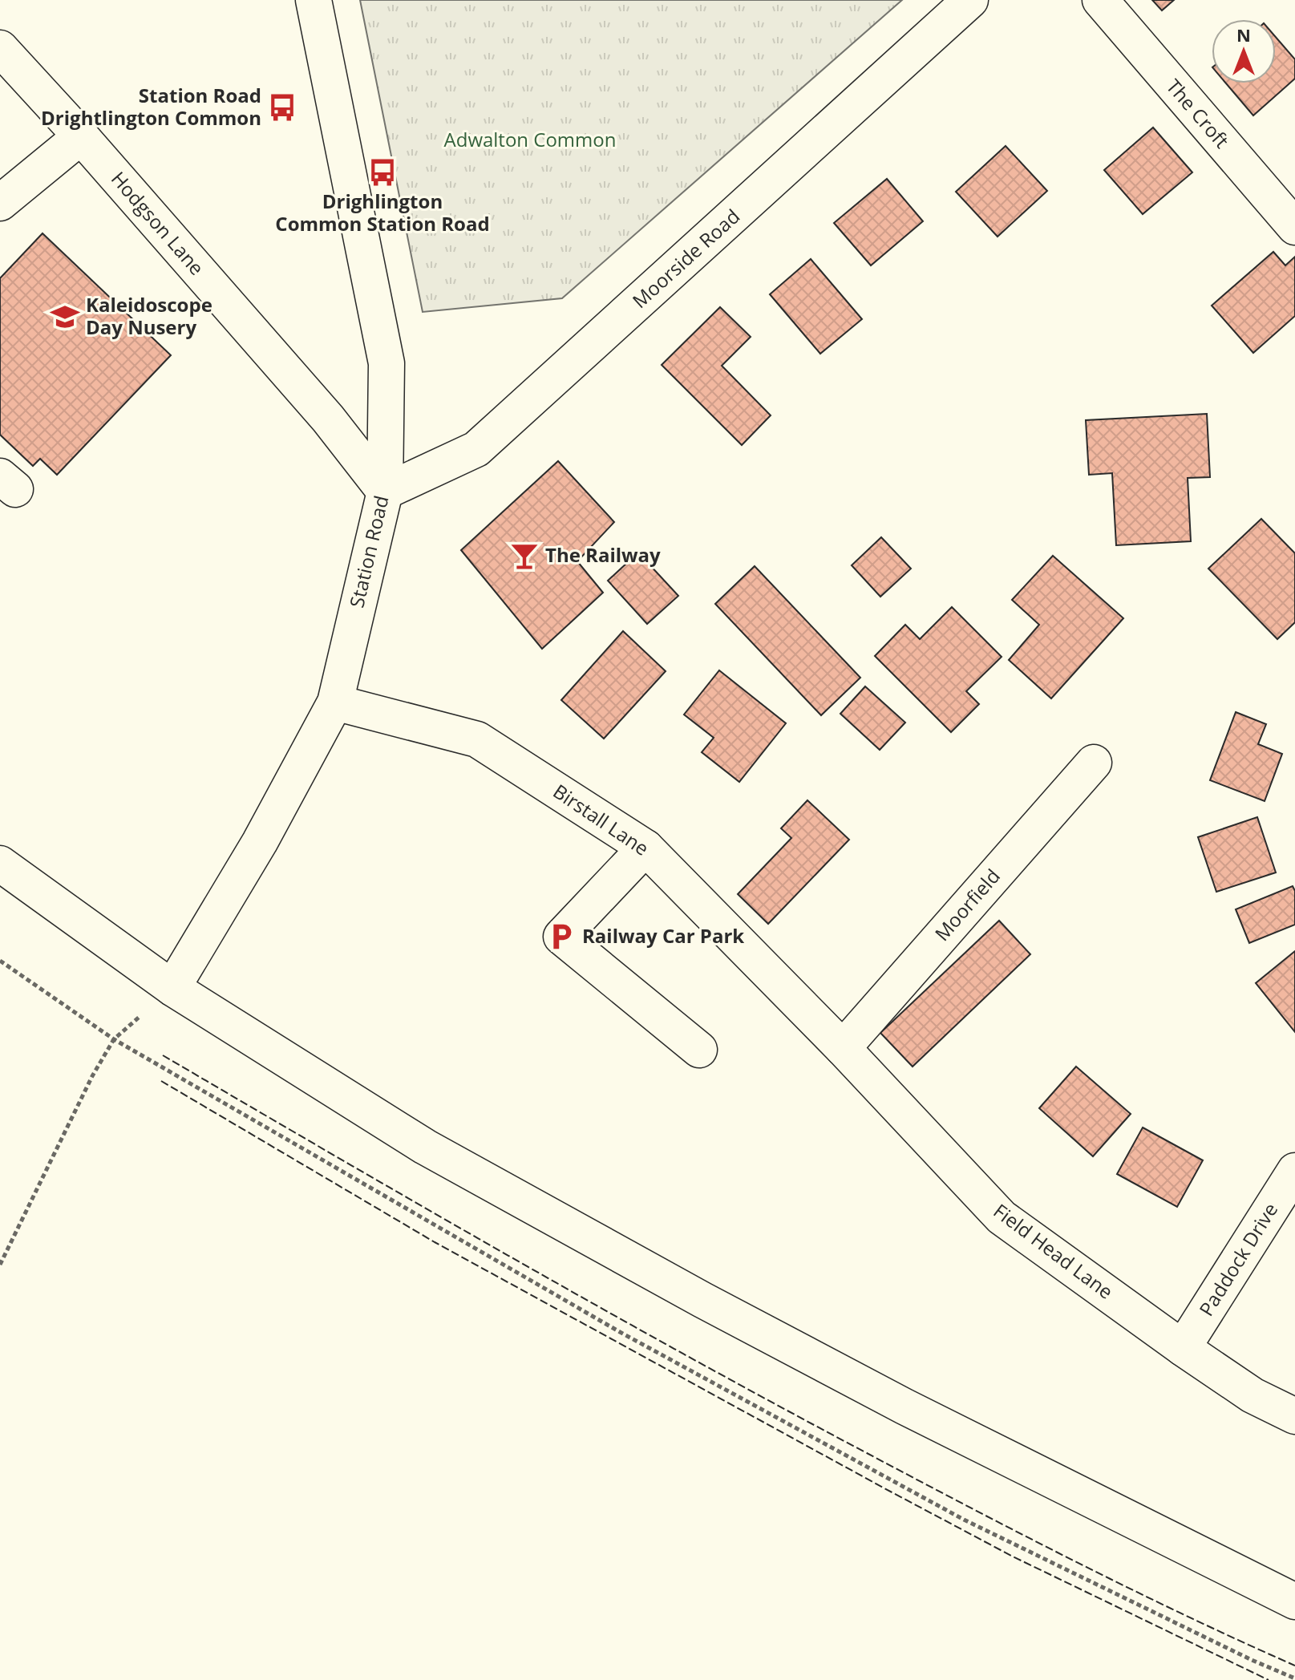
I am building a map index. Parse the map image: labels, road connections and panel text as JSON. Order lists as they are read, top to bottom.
{
  "streets": {
    "main road": [
      "The Croft",
      "Hodgson Lane",
      "Moorside Road",
      "Station Road",
      "Birstall Lane",
      "Moorfield",
      "Field Head Lane",
      "Paddock Drive"
    ]
  },
  "crossings": [
    ["Hodgson Lane", "Moorside Road"],
    ["Hodgson Lane", "Station Road"],
    ["Moorside Road", "Station Road"],
    ["Station Road", "Birstall Lane"],
    ["Birstall Lane", "Moorfield"],
    ["Birstall Lane", "Field Head Lane"],
    ["Moorfield", "Field Head Lane"],
    ["Field Head Lane", "Paddock Drive"]
  ],
  "parks": ["Adwalton Common"],
  "places": {
    "bus stop": ["Station Road Drightlington Common", "Drighlington Common Station Road"],
    "school or university": ["Kaleidoscope Day Nusery"],
    "bar": ["The Railway"],
    "parking": ["Railway Car Park"]
  },
  "north": "top"
}
